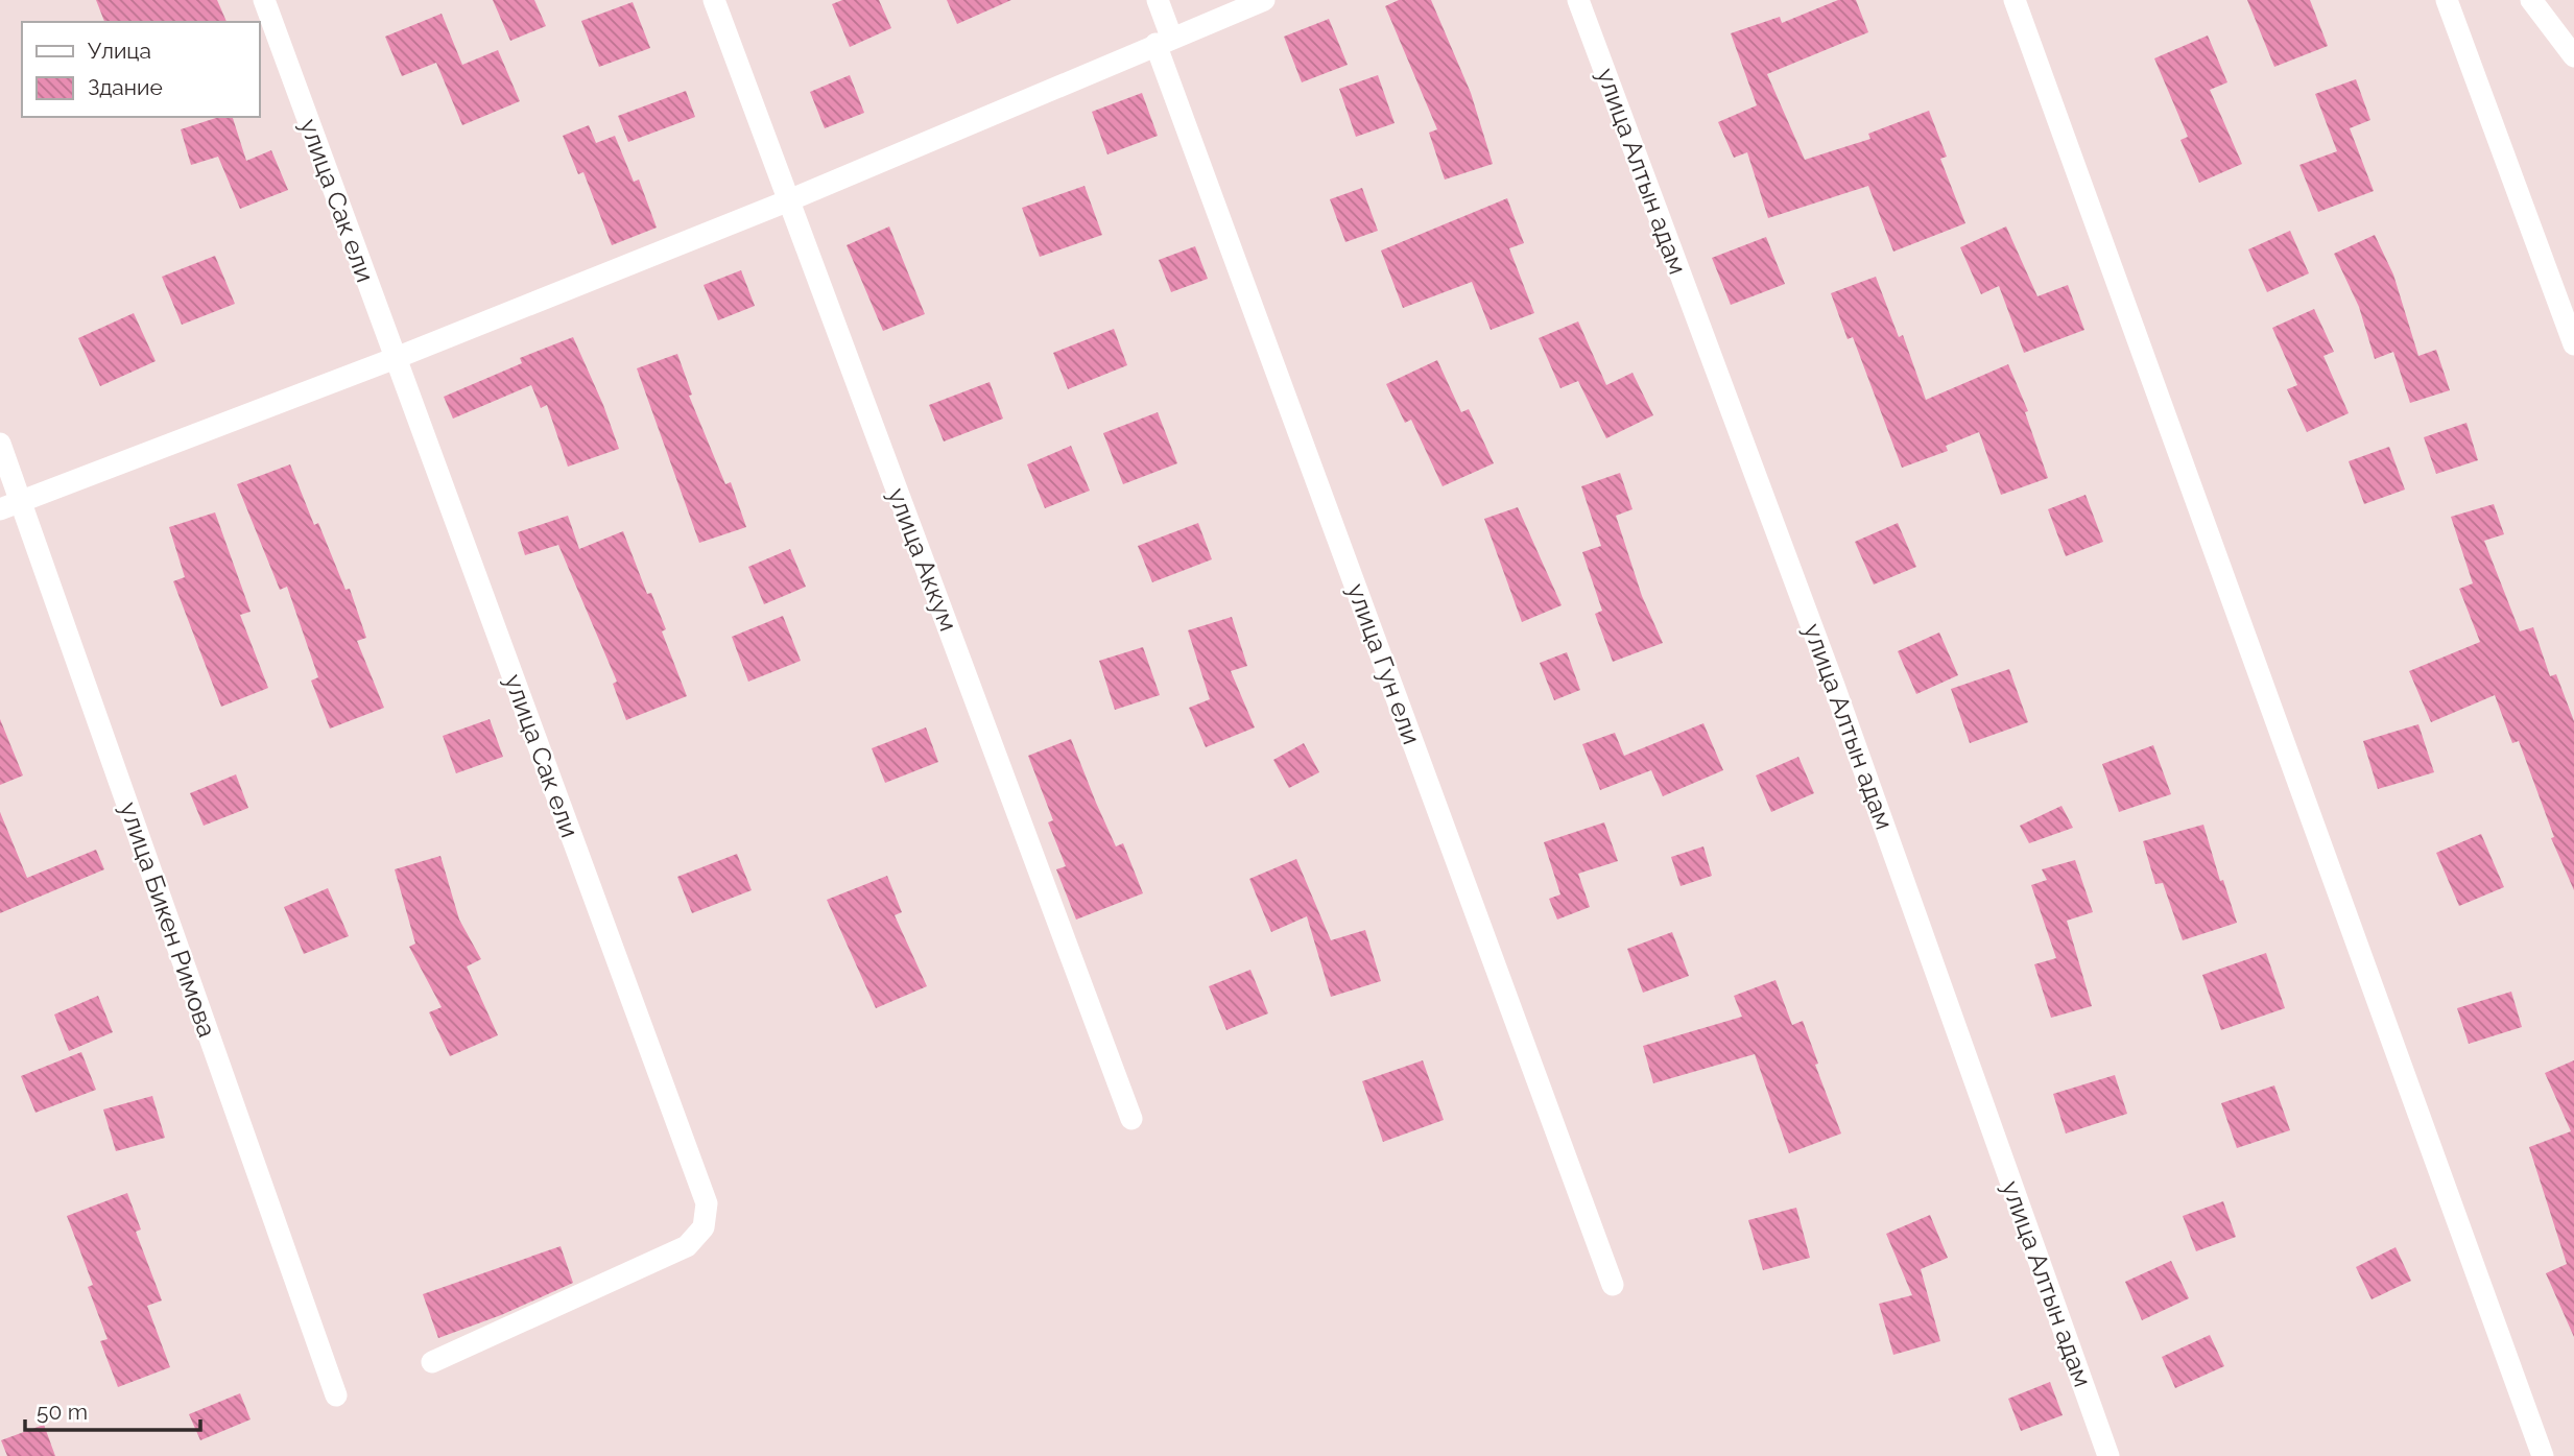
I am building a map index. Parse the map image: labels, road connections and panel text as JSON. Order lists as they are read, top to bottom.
{
  "streets": {
    "street": [
      "улица Алтын адам",
      "улица Сак ели",
      "улица Аккум",
      "улица Гун ели",
      "улица Бикен Римова"
    ]
  },
  "legend": ["Улица", "Здание"],
  "scale_bar": "50 m"
}
